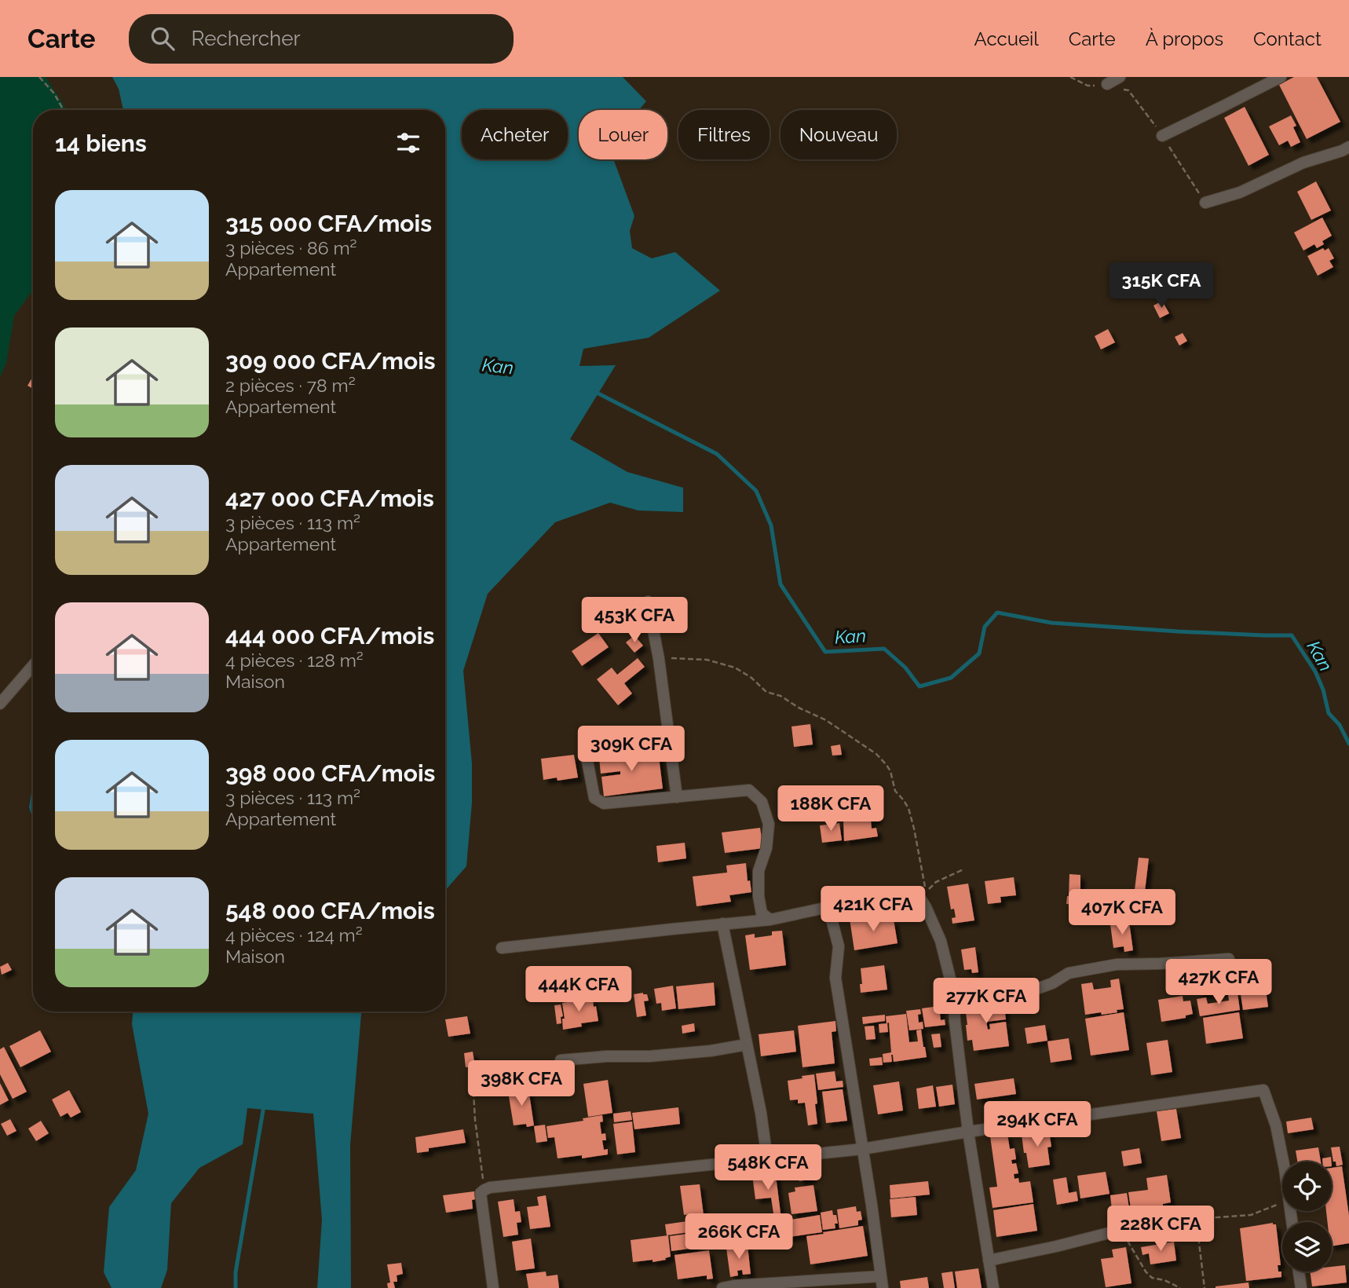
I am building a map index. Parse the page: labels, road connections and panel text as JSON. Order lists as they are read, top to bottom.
{
  "water": ["Kan"],
  "page": {
    "header": "Carte",
    "search": "Rechercher",
    "nav": [
      "Accueil",
      "Carte",
      "À propos",
      "Contact"
    ],
    "chip": [
      "Acheter",
      "Louer",
      "Filtres",
      "Nouveau"
    ],
    "heading": "14 biens",
    "list": [
      {
        "name": "315 000 CFA/mois",
        "note": "3 pièces · 86 m² · Appartement"
      },
      {
        "name": "309 000 CFA/mois",
        "note": "2 pièces · 78 m² · Appartement"
      },
      {
        "name": "427 000 CFA/mois",
        "note": "3 pièces · 113 m² · Appartement"
      },
      {
        "name": "444 000 CFA/mois",
        "note": "4 pièces · 128 m² · Maison"
      },
      {
        "name": "398 000 CFA/mois",
        "note": "3 pièces · 113 m² · Appartement"
      },
      {
        "name": "548 000 CFA/mois",
        "note": "4 pièces · 124 m² · Maison"
      }
    ],
    "price": [
      "315K CFA",
      "453K CFA",
      "309K CFA",
      "188K CFA",
      "421K CFA",
      "407K CFA",
      "427K CFA",
      "444K CFA",
      "277K CFA",
      "398K CFA",
      "294K CFA",
      "548K CFA",
      "228K CFA",
      "266K CFA"
    ]
  }
}
